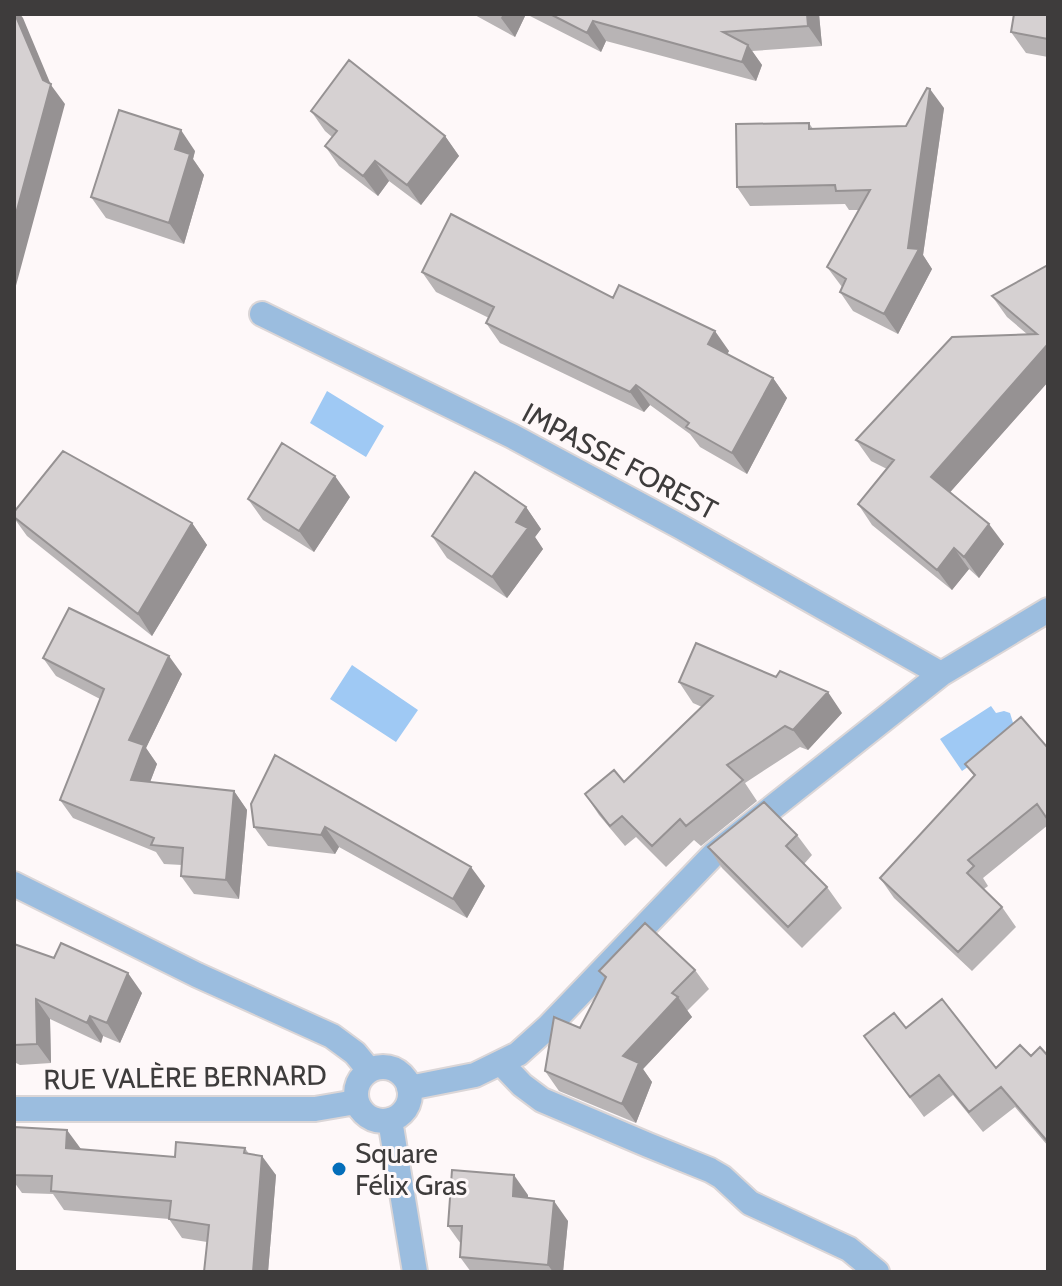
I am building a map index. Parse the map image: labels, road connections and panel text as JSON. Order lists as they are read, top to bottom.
{
  "streets": {
    "street": ["IMPASSE FOREST", "RUE VALÈRE BERNARD"]
  },
  "places": ["Square Félix Gras"]
}
